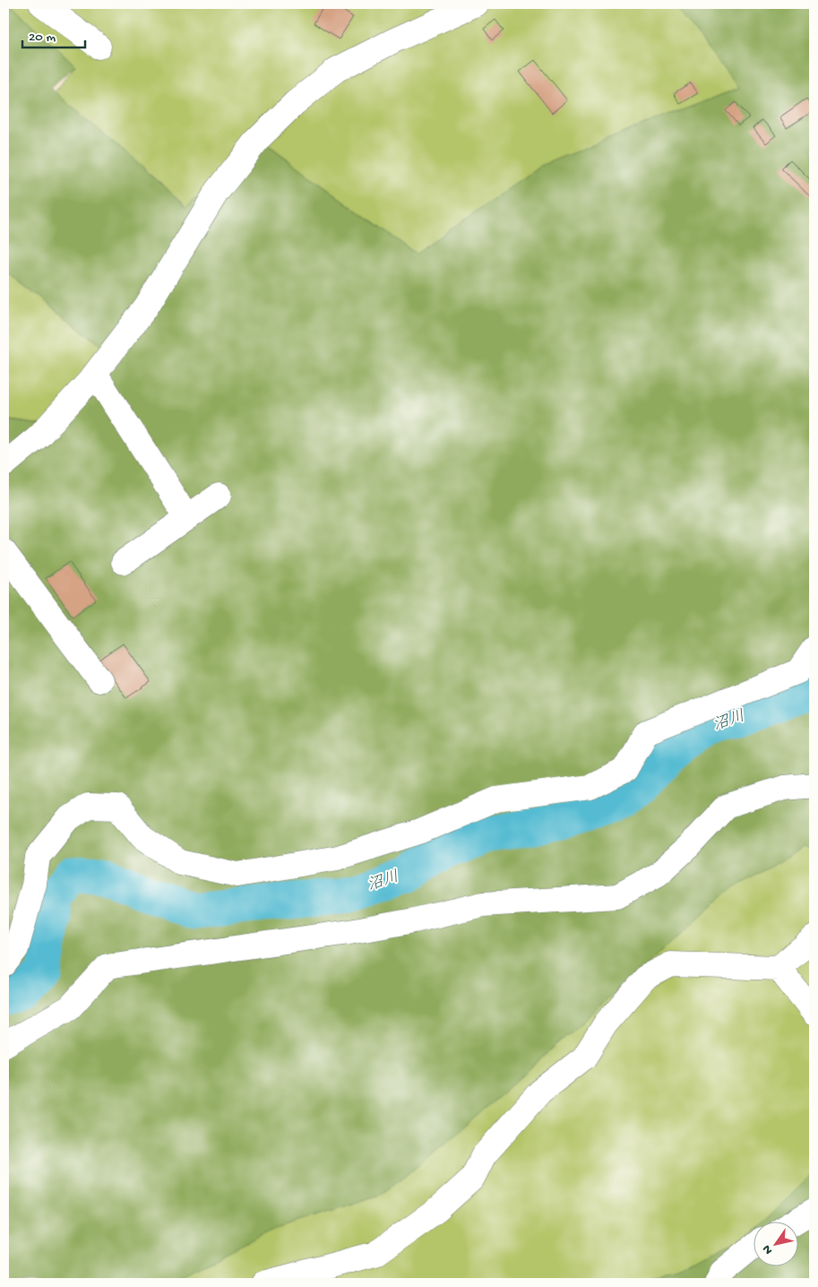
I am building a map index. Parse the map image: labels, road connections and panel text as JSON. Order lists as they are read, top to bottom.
{
  "water": ["沼川"],
  "scale_bar": "20 m",
  "north": "bottom left"
}
